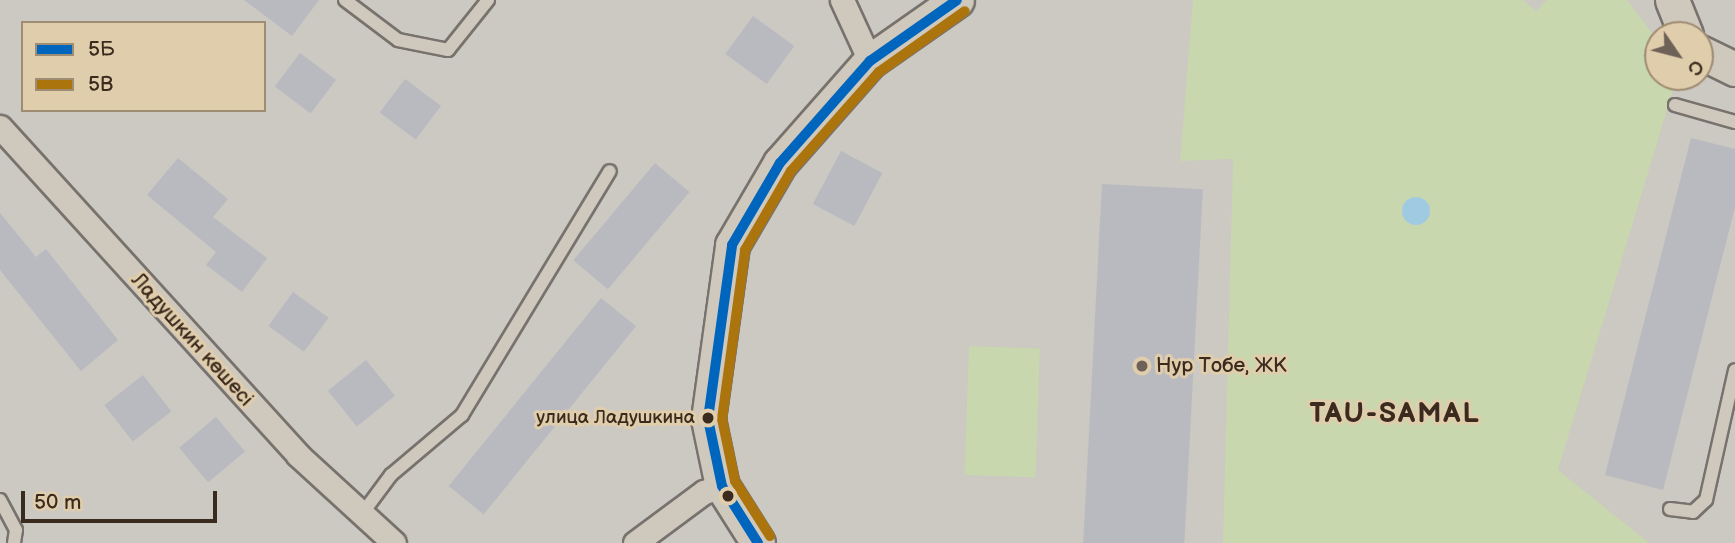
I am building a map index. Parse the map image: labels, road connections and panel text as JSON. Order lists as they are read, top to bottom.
{
  "streets": {
    "street": ["Ладушкин көшесі"]
  },
  "districts": ["TAU-SAMAL"],
  "places": ["Нур Тобе, ЖК", "улица Ладушкина"],
  "lines": ["transit line 5Б", "transit line 5В"],
  "legend": ["5Б", "5В"],
  "scale_bar": "50 m",
  "north": "bottom right"
}
